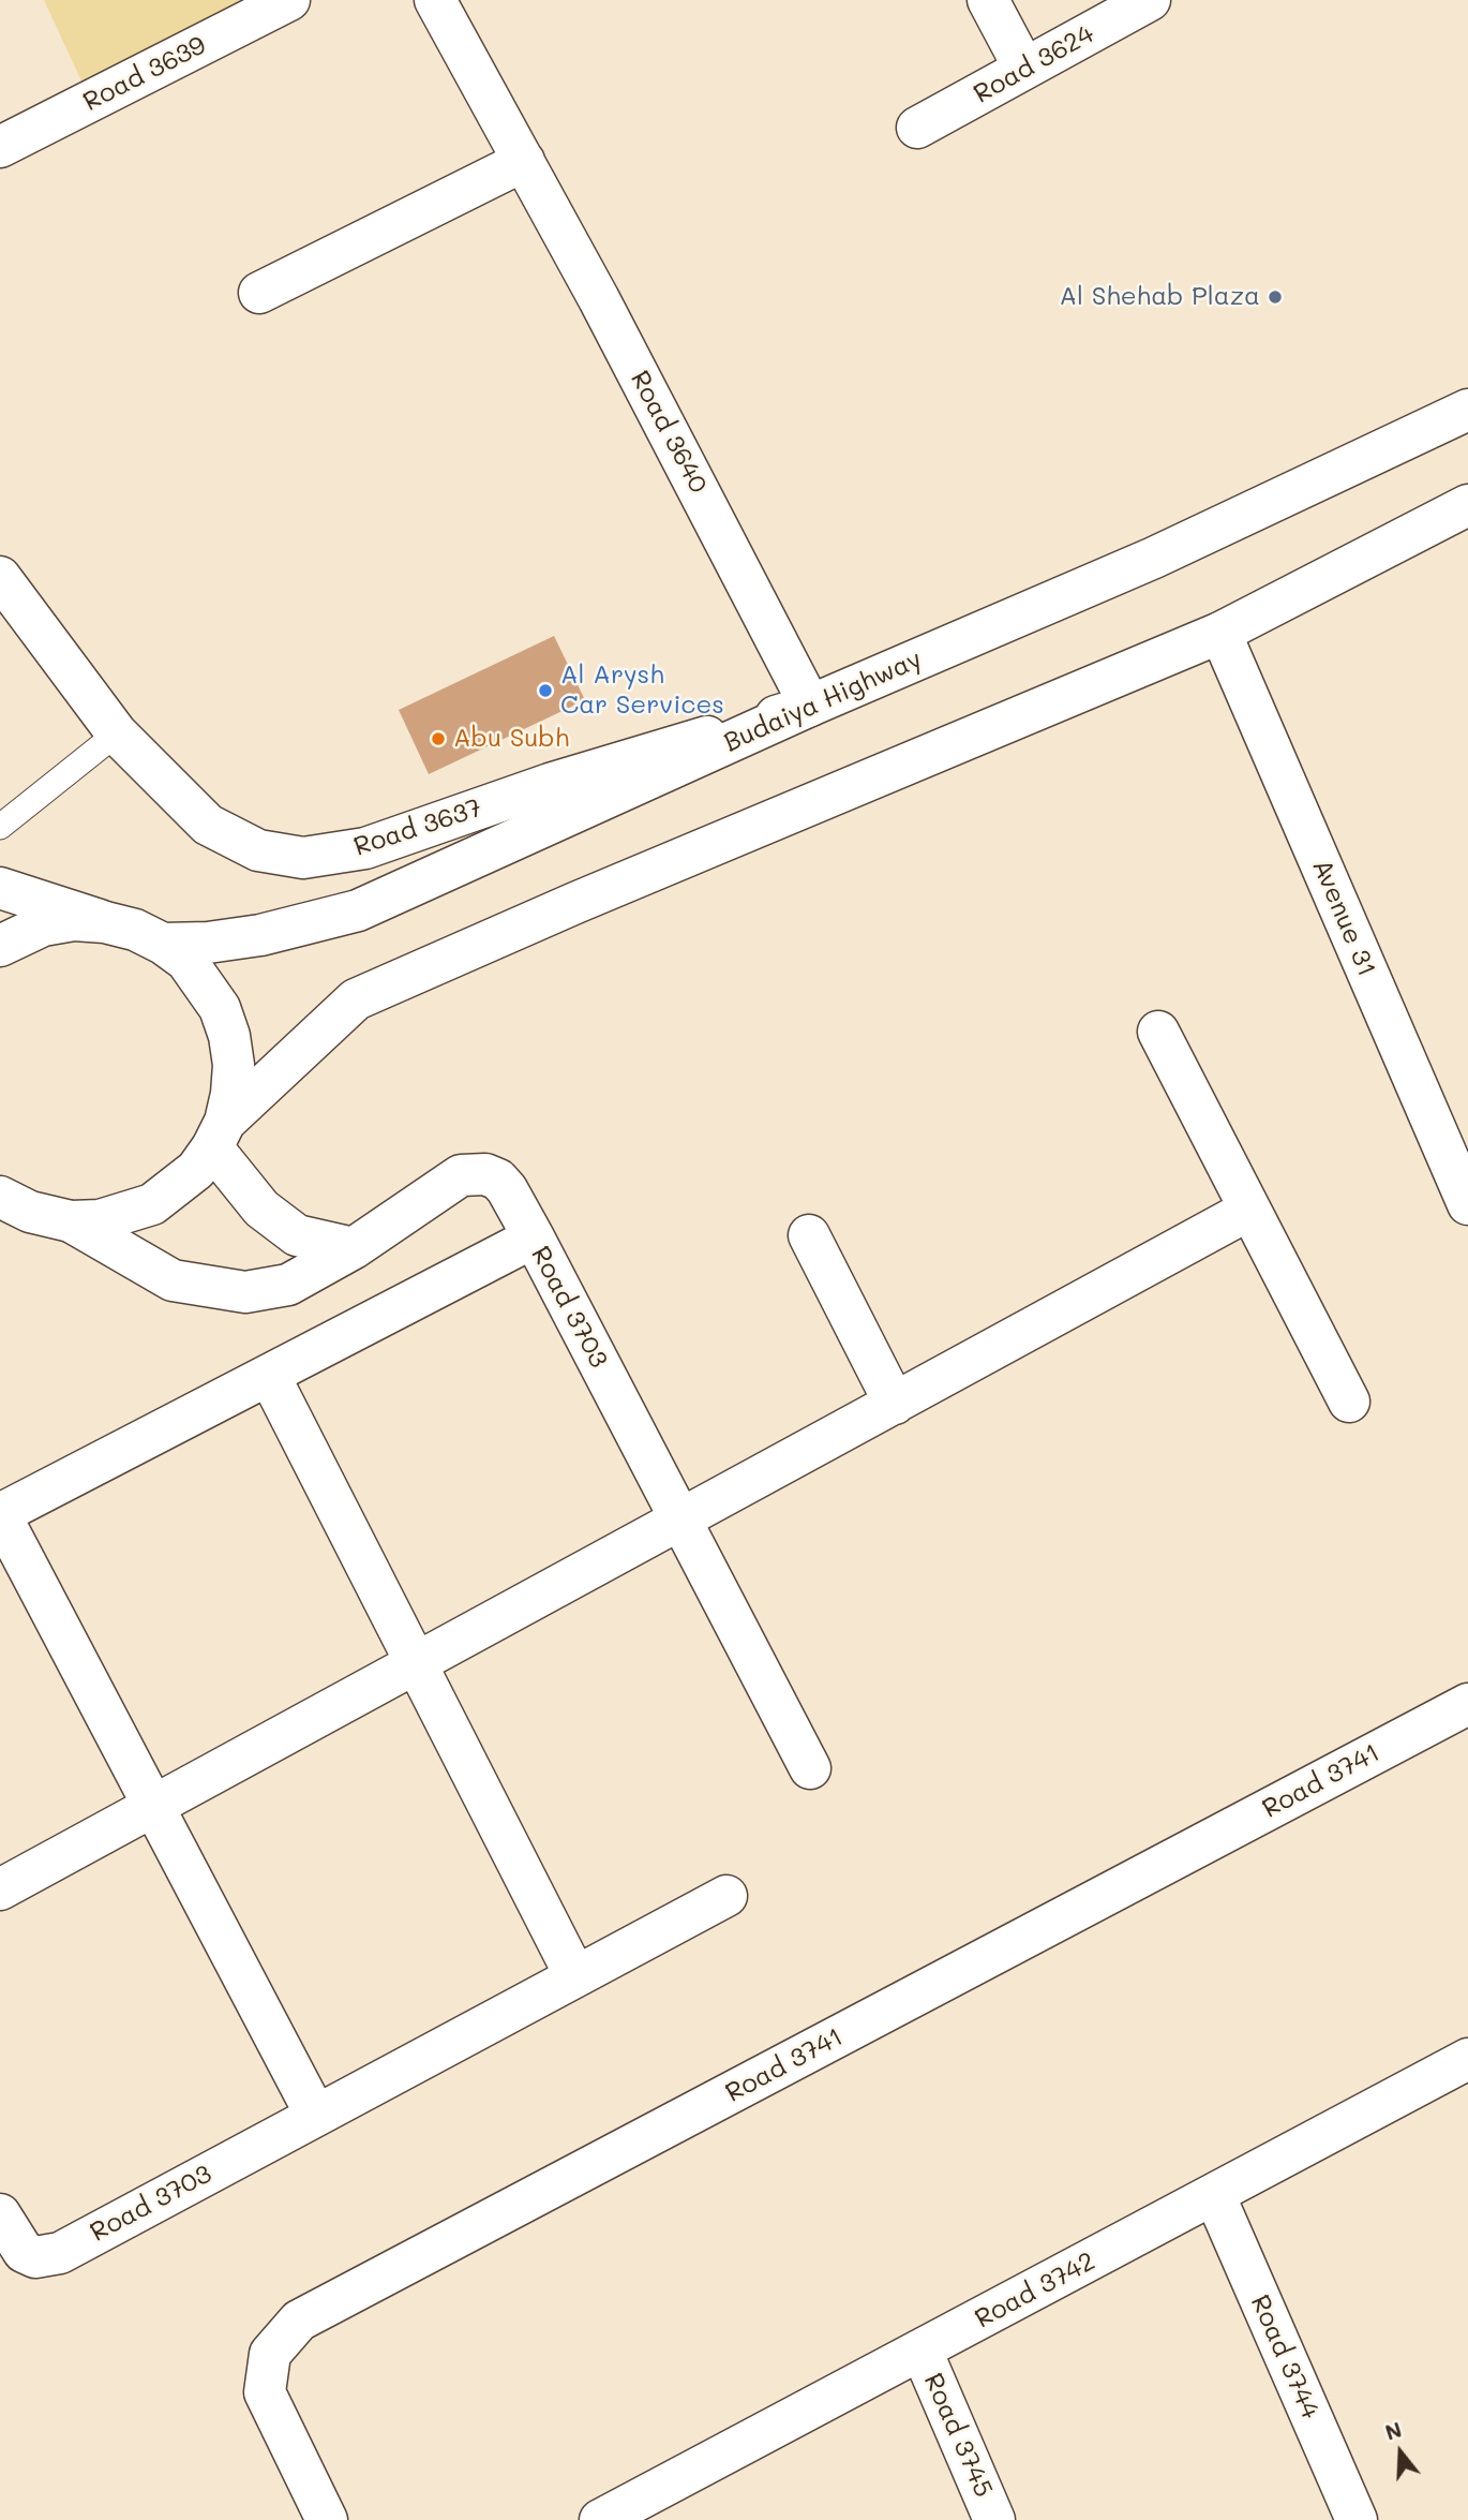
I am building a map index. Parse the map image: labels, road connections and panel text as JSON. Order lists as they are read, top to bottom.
{
  "streets": {
    "street": [
      "Road 3624",
      "Road 3639",
      "Road 3640",
      "Budaiya Highway",
      "Road 3637",
      "Avenue 31",
      "Road 3703",
      "Road 3741",
      "Road 3742",
      "Road 3744",
      "Road 3745"
    ]
  },
  "crossings": [
    ["Road 3640", "Budaiya Highway"],
    ["Road 3640", "Road 3637"],
    ["Budaiya Highway", "Road 3637"],
    ["Road 3742", "Road 3744"],
    ["Road 3742", "Road 3745"]
  ],
  "places": ["Al Shehab Plaza", "Al Arysh Car Services", "Abu Subh"],
  "north": "top"
}
